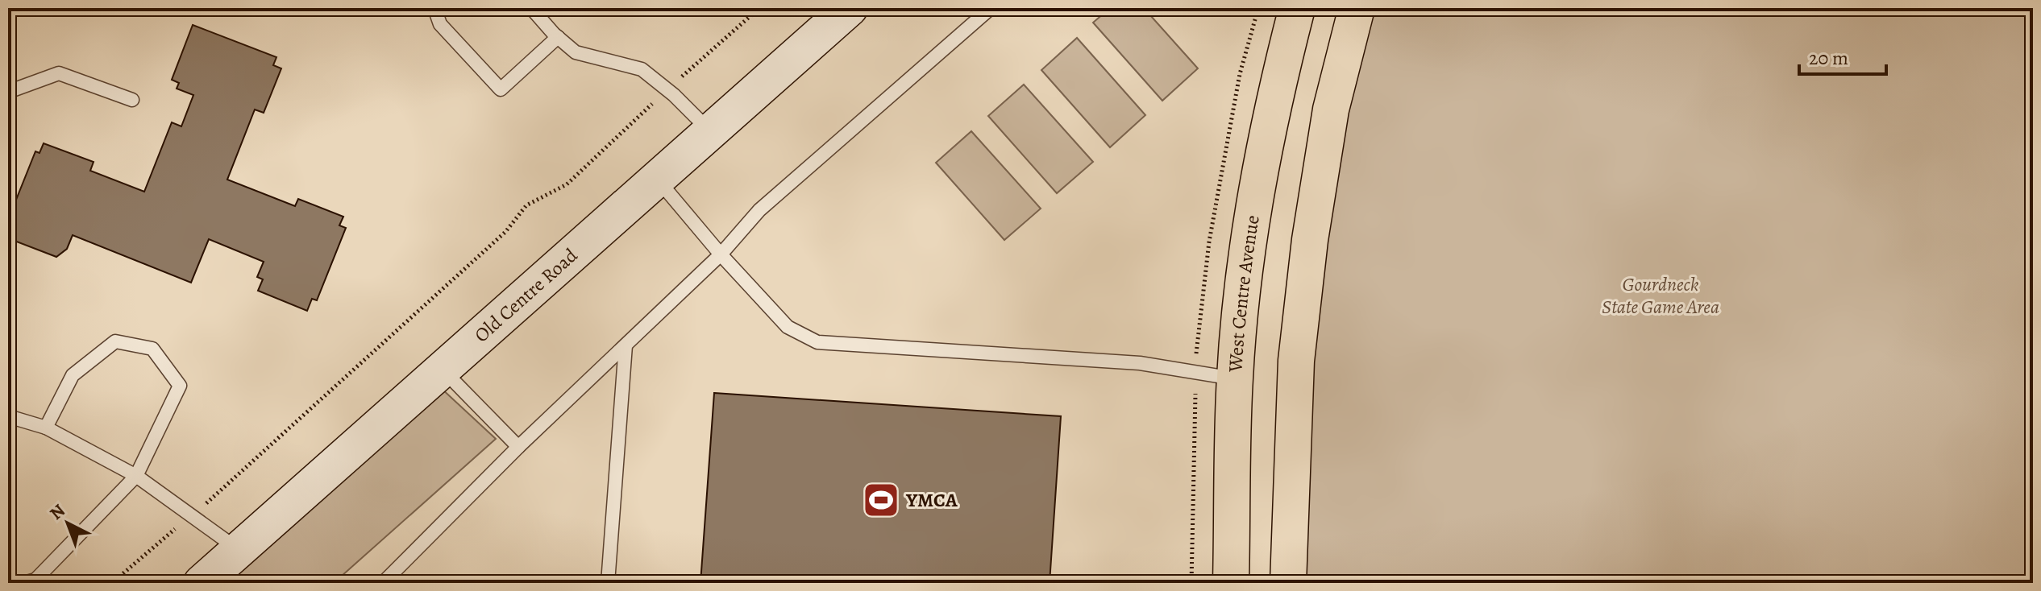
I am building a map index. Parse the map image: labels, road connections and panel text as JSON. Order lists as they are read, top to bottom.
{
  "streets": {
    "main road": ["West Centre Avenue"],
    "street": ["Old Centre Road"]
  },
  "parks": ["Gourdneck State Game Area"],
  "places": {
    "sports": ["YMCA"]
  },
  "scale_bar": "20 m",
  "north": "top left"
}
